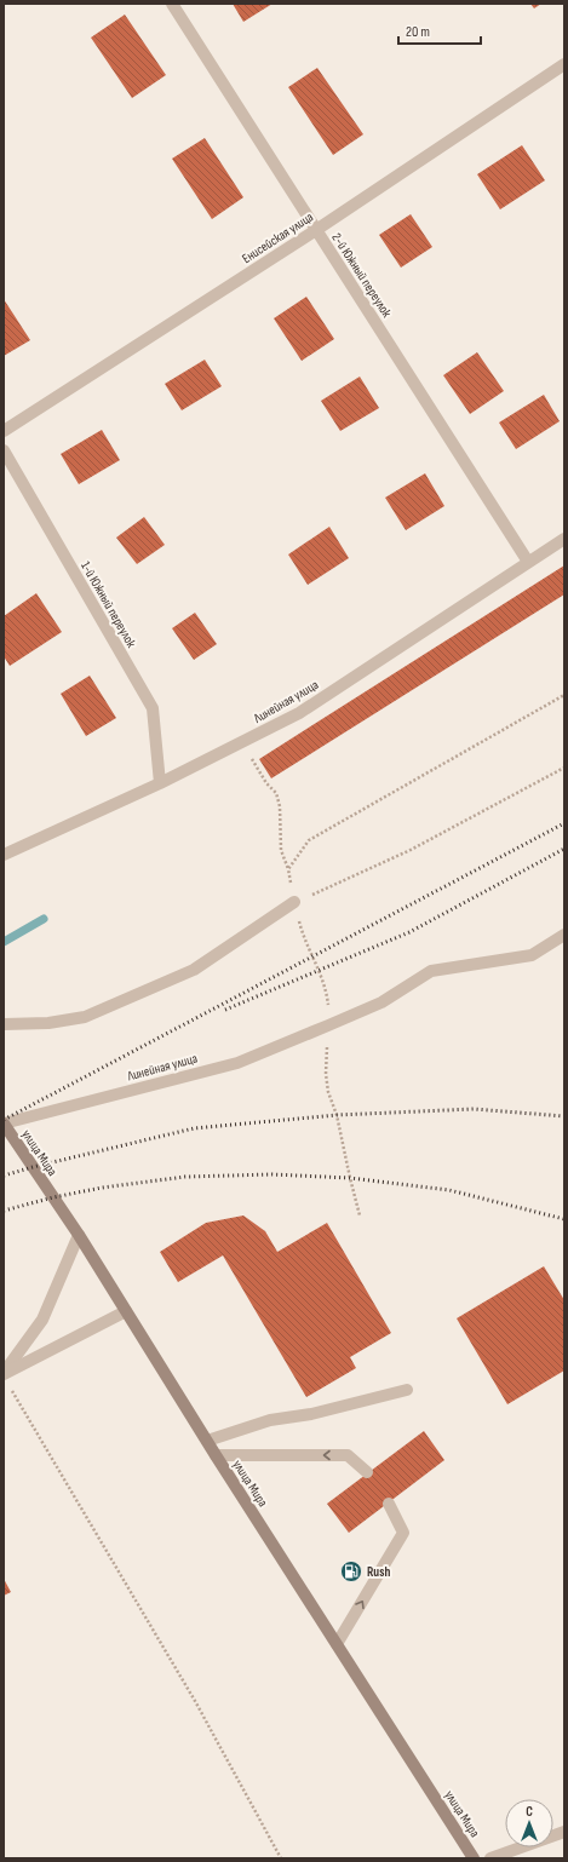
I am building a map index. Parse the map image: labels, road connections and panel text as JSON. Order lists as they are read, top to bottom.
{
  "streets": {
    "main road": ["улица Мира"],
    "street": [
      "Енисейская улица",
      "2-й Южный переулок",
      "1-й Южный переулок",
      "Линейная улица"
    ]
  },
  "crossings": [
    ["Енисейская улица", "2-й Южный переулок"],
    ["2-й Южный переулок", "Линейная улица"],
    ["1-й Южный переулок", "Линейная улица"],
    ["Линейная улица", "улица Мира"]
  ],
  "places": {
    "fuel station": ["Rush"]
  },
  "scale_bar": "20 m",
  "north": "top"
}
